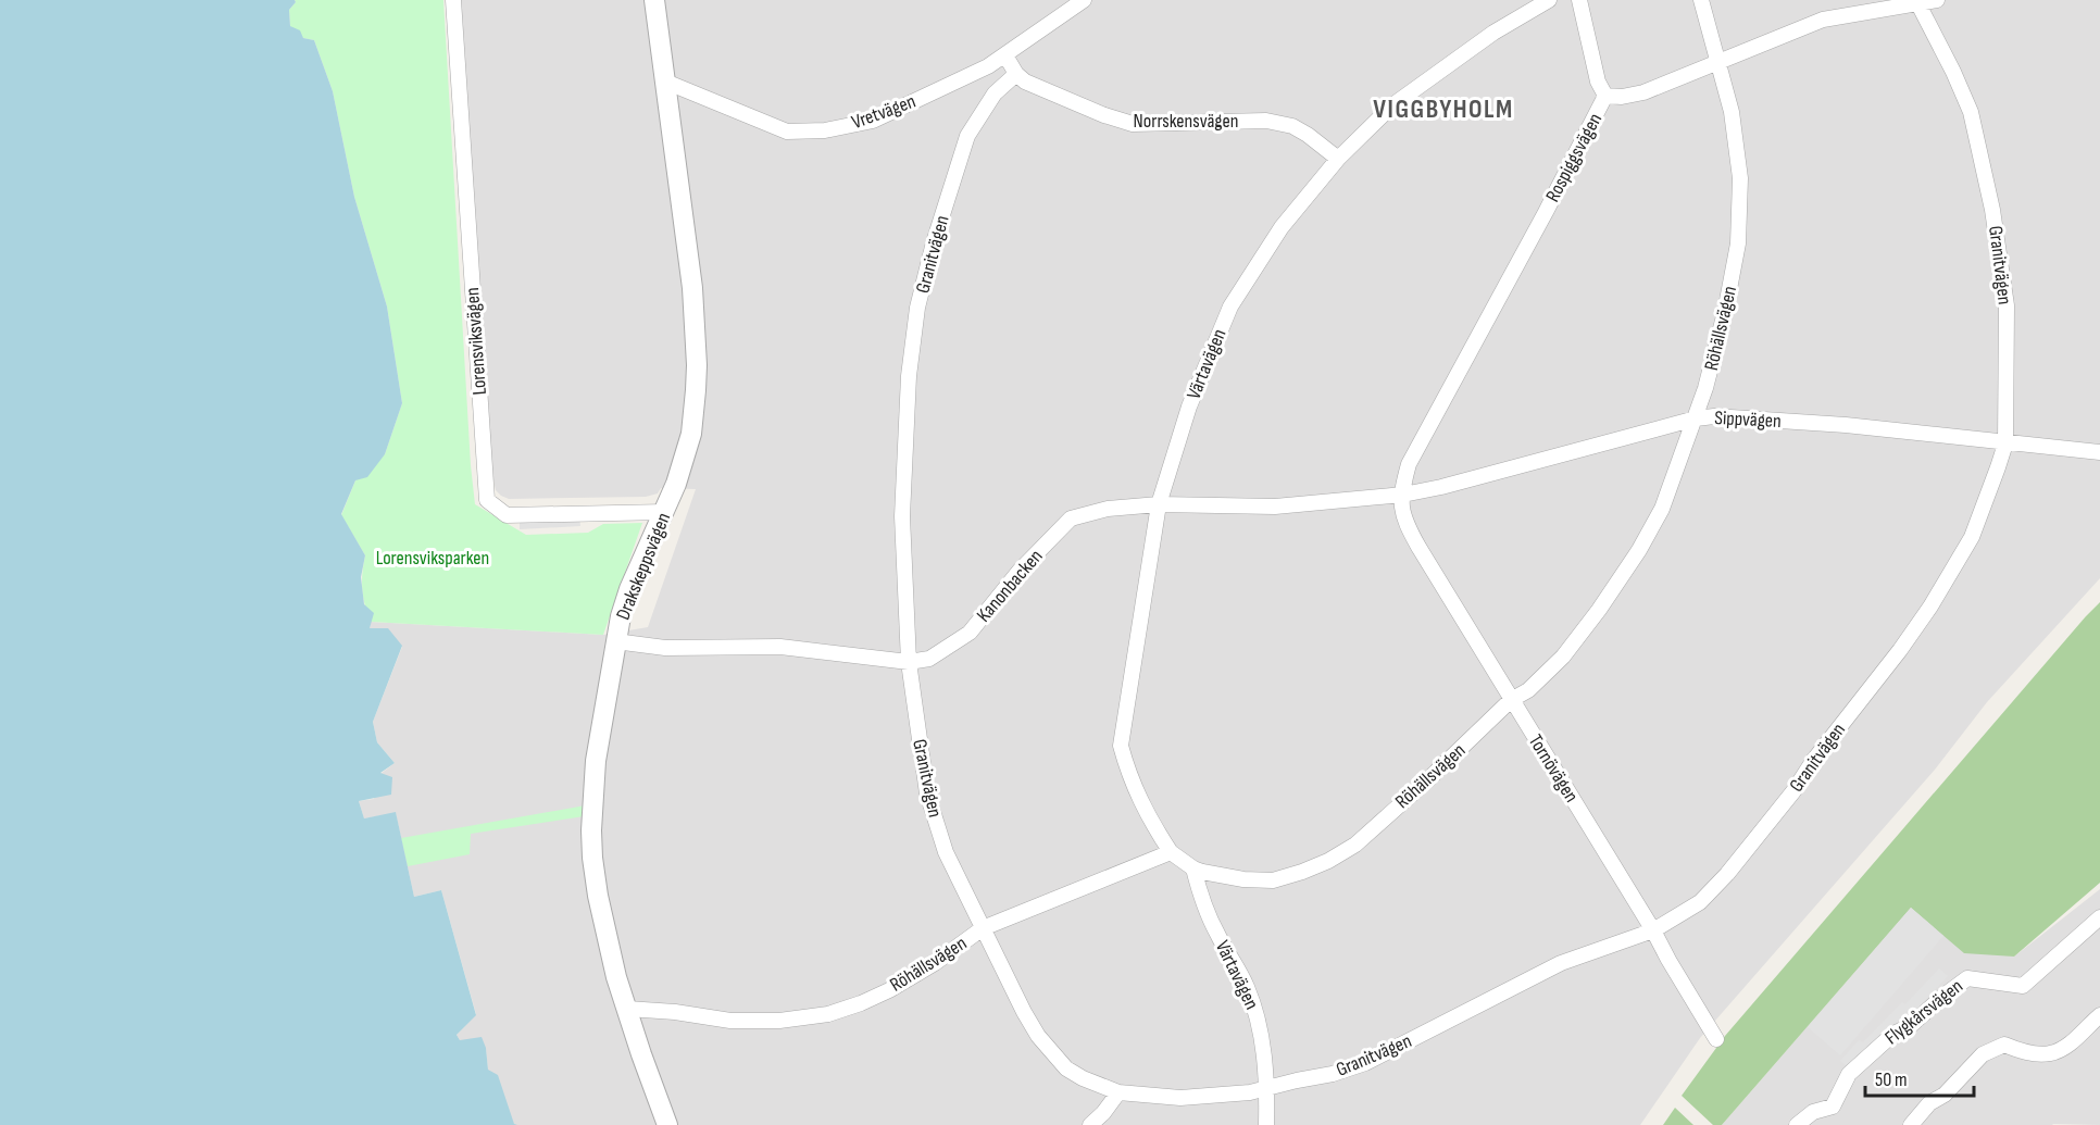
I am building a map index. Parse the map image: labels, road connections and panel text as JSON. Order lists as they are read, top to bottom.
{
  "streets": {
    "street": [
      "Vretvägen",
      "Norrskensvägen",
      "Rospiggsvägen",
      "Granitvägen",
      "Röhällsvägen",
      "Lorensviksvägen",
      "Värtavägen",
      "Sippvägen",
      "Drakskeppsvägen",
      "Kanonbacken",
      "Tornövägen",
      "Flygkårsvägen"
    ]
  },
  "crossings": [
    ["Vretvägen", "Drakskeppsvägen"],
    ["Norrskensvägen", "Granitvägen"],
    ["Norrskensvägen", "Värtavägen"],
    ["Rospiggsvägen", "Granitvägen"],
    ["Rospiggsvägen", "Röhällsvägen"],
    ["Rospiggsvägen", "Sippvägen"],
    ["Rospiggsvägen", "Kanonbacken"],
    ["Rospiggsvägen", "Tornövägen"],
    ["Granitvägen", "Röhällsvägen"],
    ["Granitvägen", "Värtavägen"],
    ["Granitvägen", "Sippvägen"],
    ["Granitvägen", "Kanonbacken"],
    ["Granitvägen", "Tornövägen"],
    ["Röhällsvägen", "Värtavägen"],
    ["Röhällsvägen", "Sippvägen"],
    ["Röhällsvägen", "Drakskeppsvägen"],
    ["Röhällsvägen", "Tornövägen"],
    ["Lorensviksvägen", "Drakskeppsvägen"],
    ["Värtavägen", "Kanonbacken"],
    ["Sippvägen", "Kanonbacken"],
    ["Sippvägen", "Tornövägen"],
    ["Drakskeppsvägen", "Kanonbacken"],
    ["Kanonbacken", "Tornövägen"]
  ],
  "districts": ["VIGGBYHOLM"],
  "parks": ["Lorensviksparken"],
  "scale_bar": "50 m"
}
